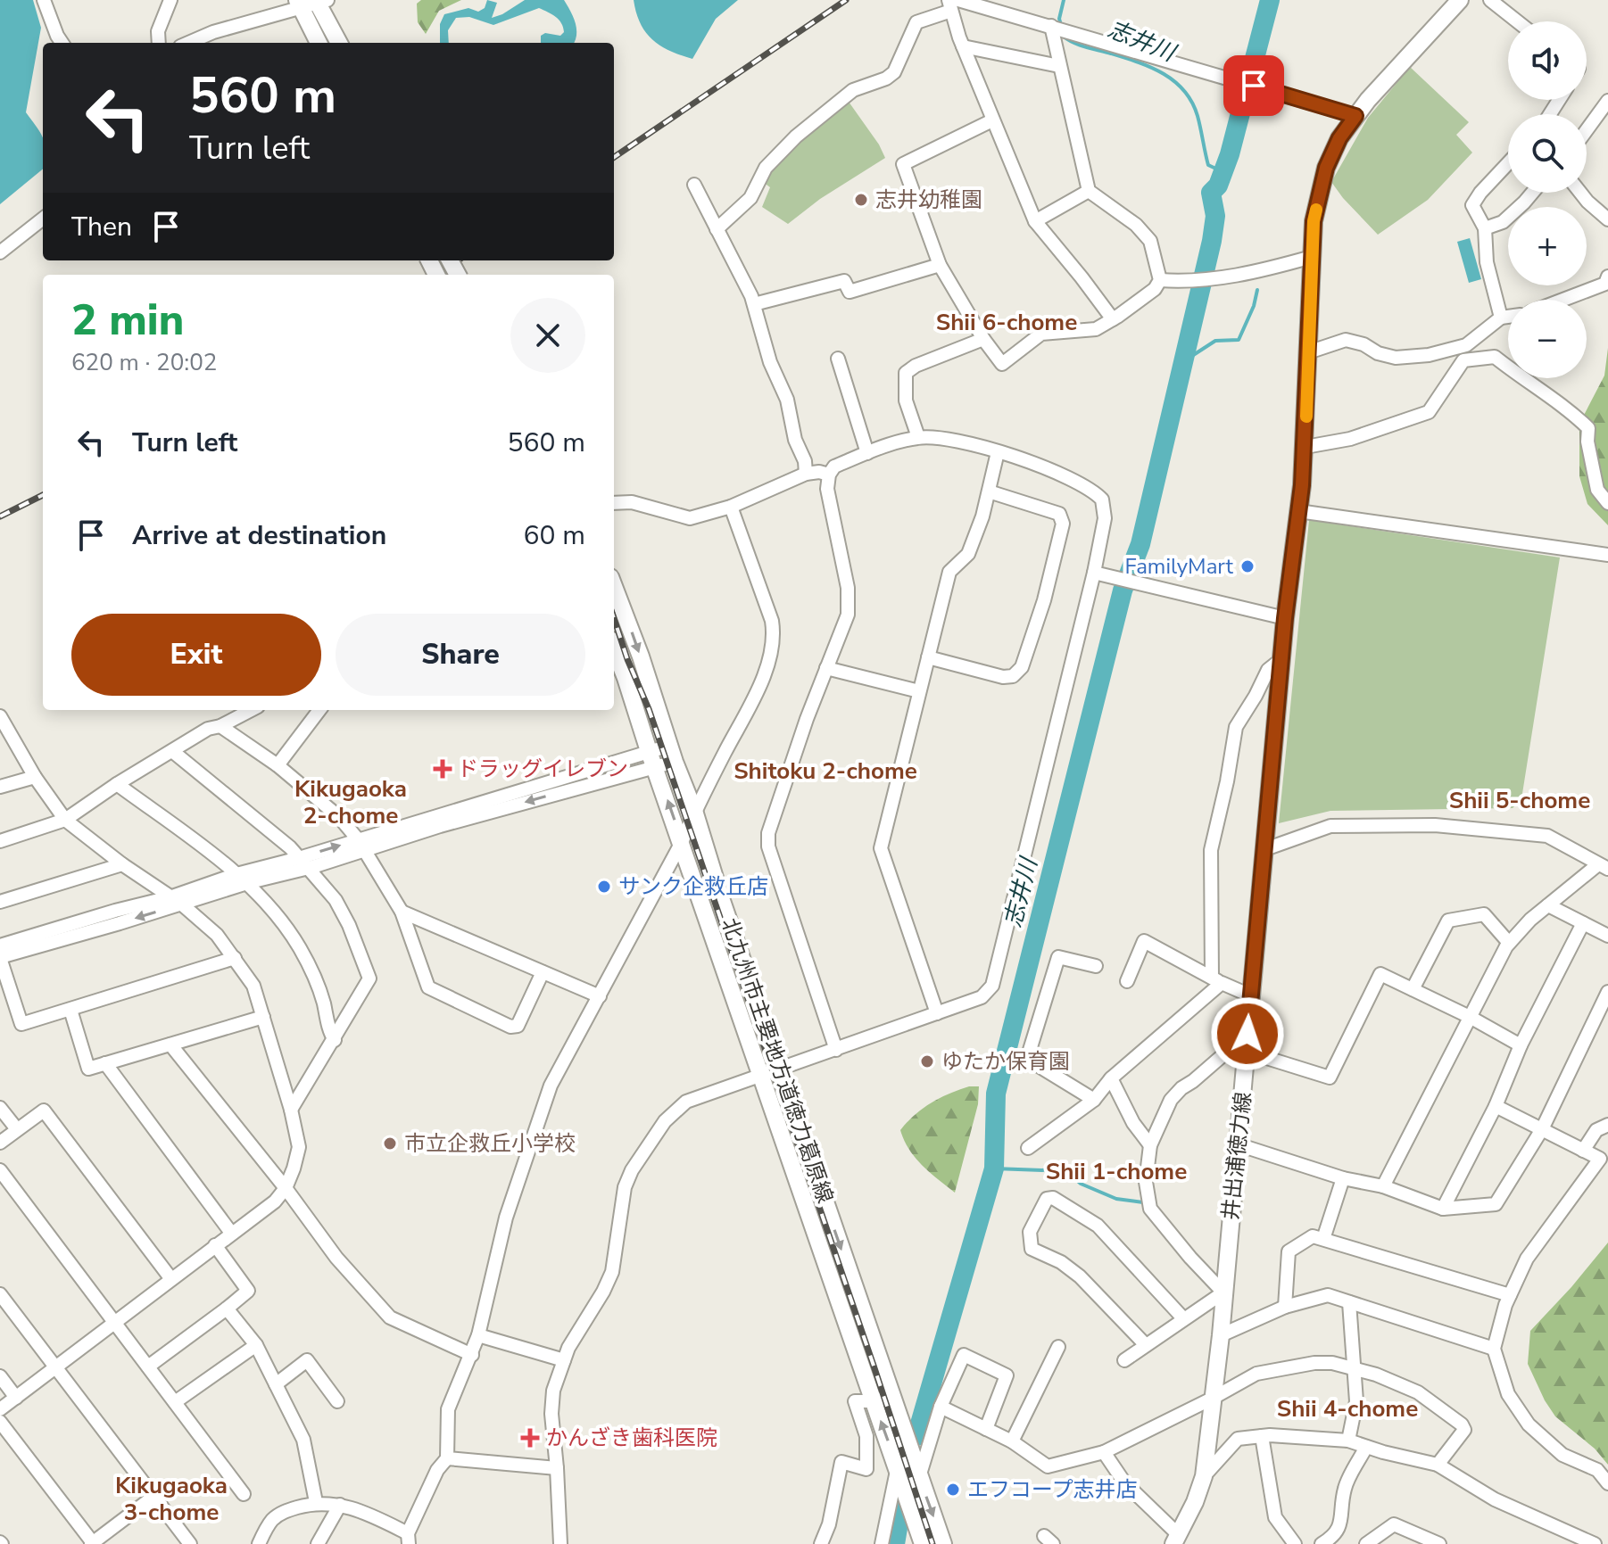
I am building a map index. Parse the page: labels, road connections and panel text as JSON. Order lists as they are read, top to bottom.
{
  "streets": {
    "main road": ["北九州市主要地方道徳力葛原線", "井出浦徳力線"]
  },
  "districts": [
    "Shii 6-chome",
    "Shitoku 2-chome",
    "Kikugaoka 2-chome",
    "Shii 5-chome",
    "Shii 1-chome",
    "Shii 4-chome",
    "Kikugaoka 3-chome"
  ],
  "water": ["志井川"],
  "places": {
    "other": [
      "志井幼稚園",
      "FamilyMart",
      "サンク企救丘店",
      "ゆたか保育園",
      "市立企救丘小学校",
      "エフコープ志井店"
    ],
    "health": ["ドラッグイレブン", "かんざき歯科医院"]
  },
  "page": {
    "map_buttons": ["+", "−"],
    "turn": ["560 m", "Turn left"],
    "then": "Then",
    "heading": ["2 min", "620 m · 20:02"],
    "list": [
      {
        "name": "Turn left",
        "value": "560 m"
      },
      {
        "name": "Arrive at destination",
        "value": "60 m"
      }
    ],
    "buttons": ["Exit", "Share"]
  }
}
